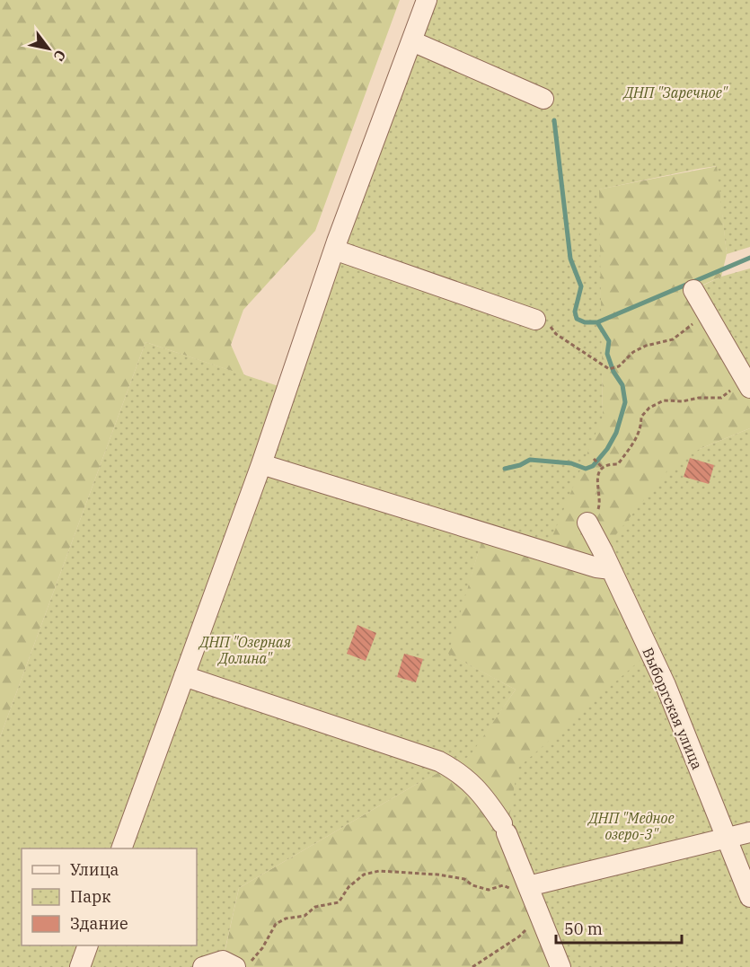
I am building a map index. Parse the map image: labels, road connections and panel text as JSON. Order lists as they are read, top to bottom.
{
  "streets": {
    "street": ["Выборгская улица"]
  },
  "parks": ["ДНП \"Заречное\"", "ДНП \"Озерная Долина\"", "ДНП \"Медное озеро-3\""],
  "legend": ["Улица", "Парк", "Здание"],
  "scale_bar": "50 m",
  "north": "bottom right"
}
